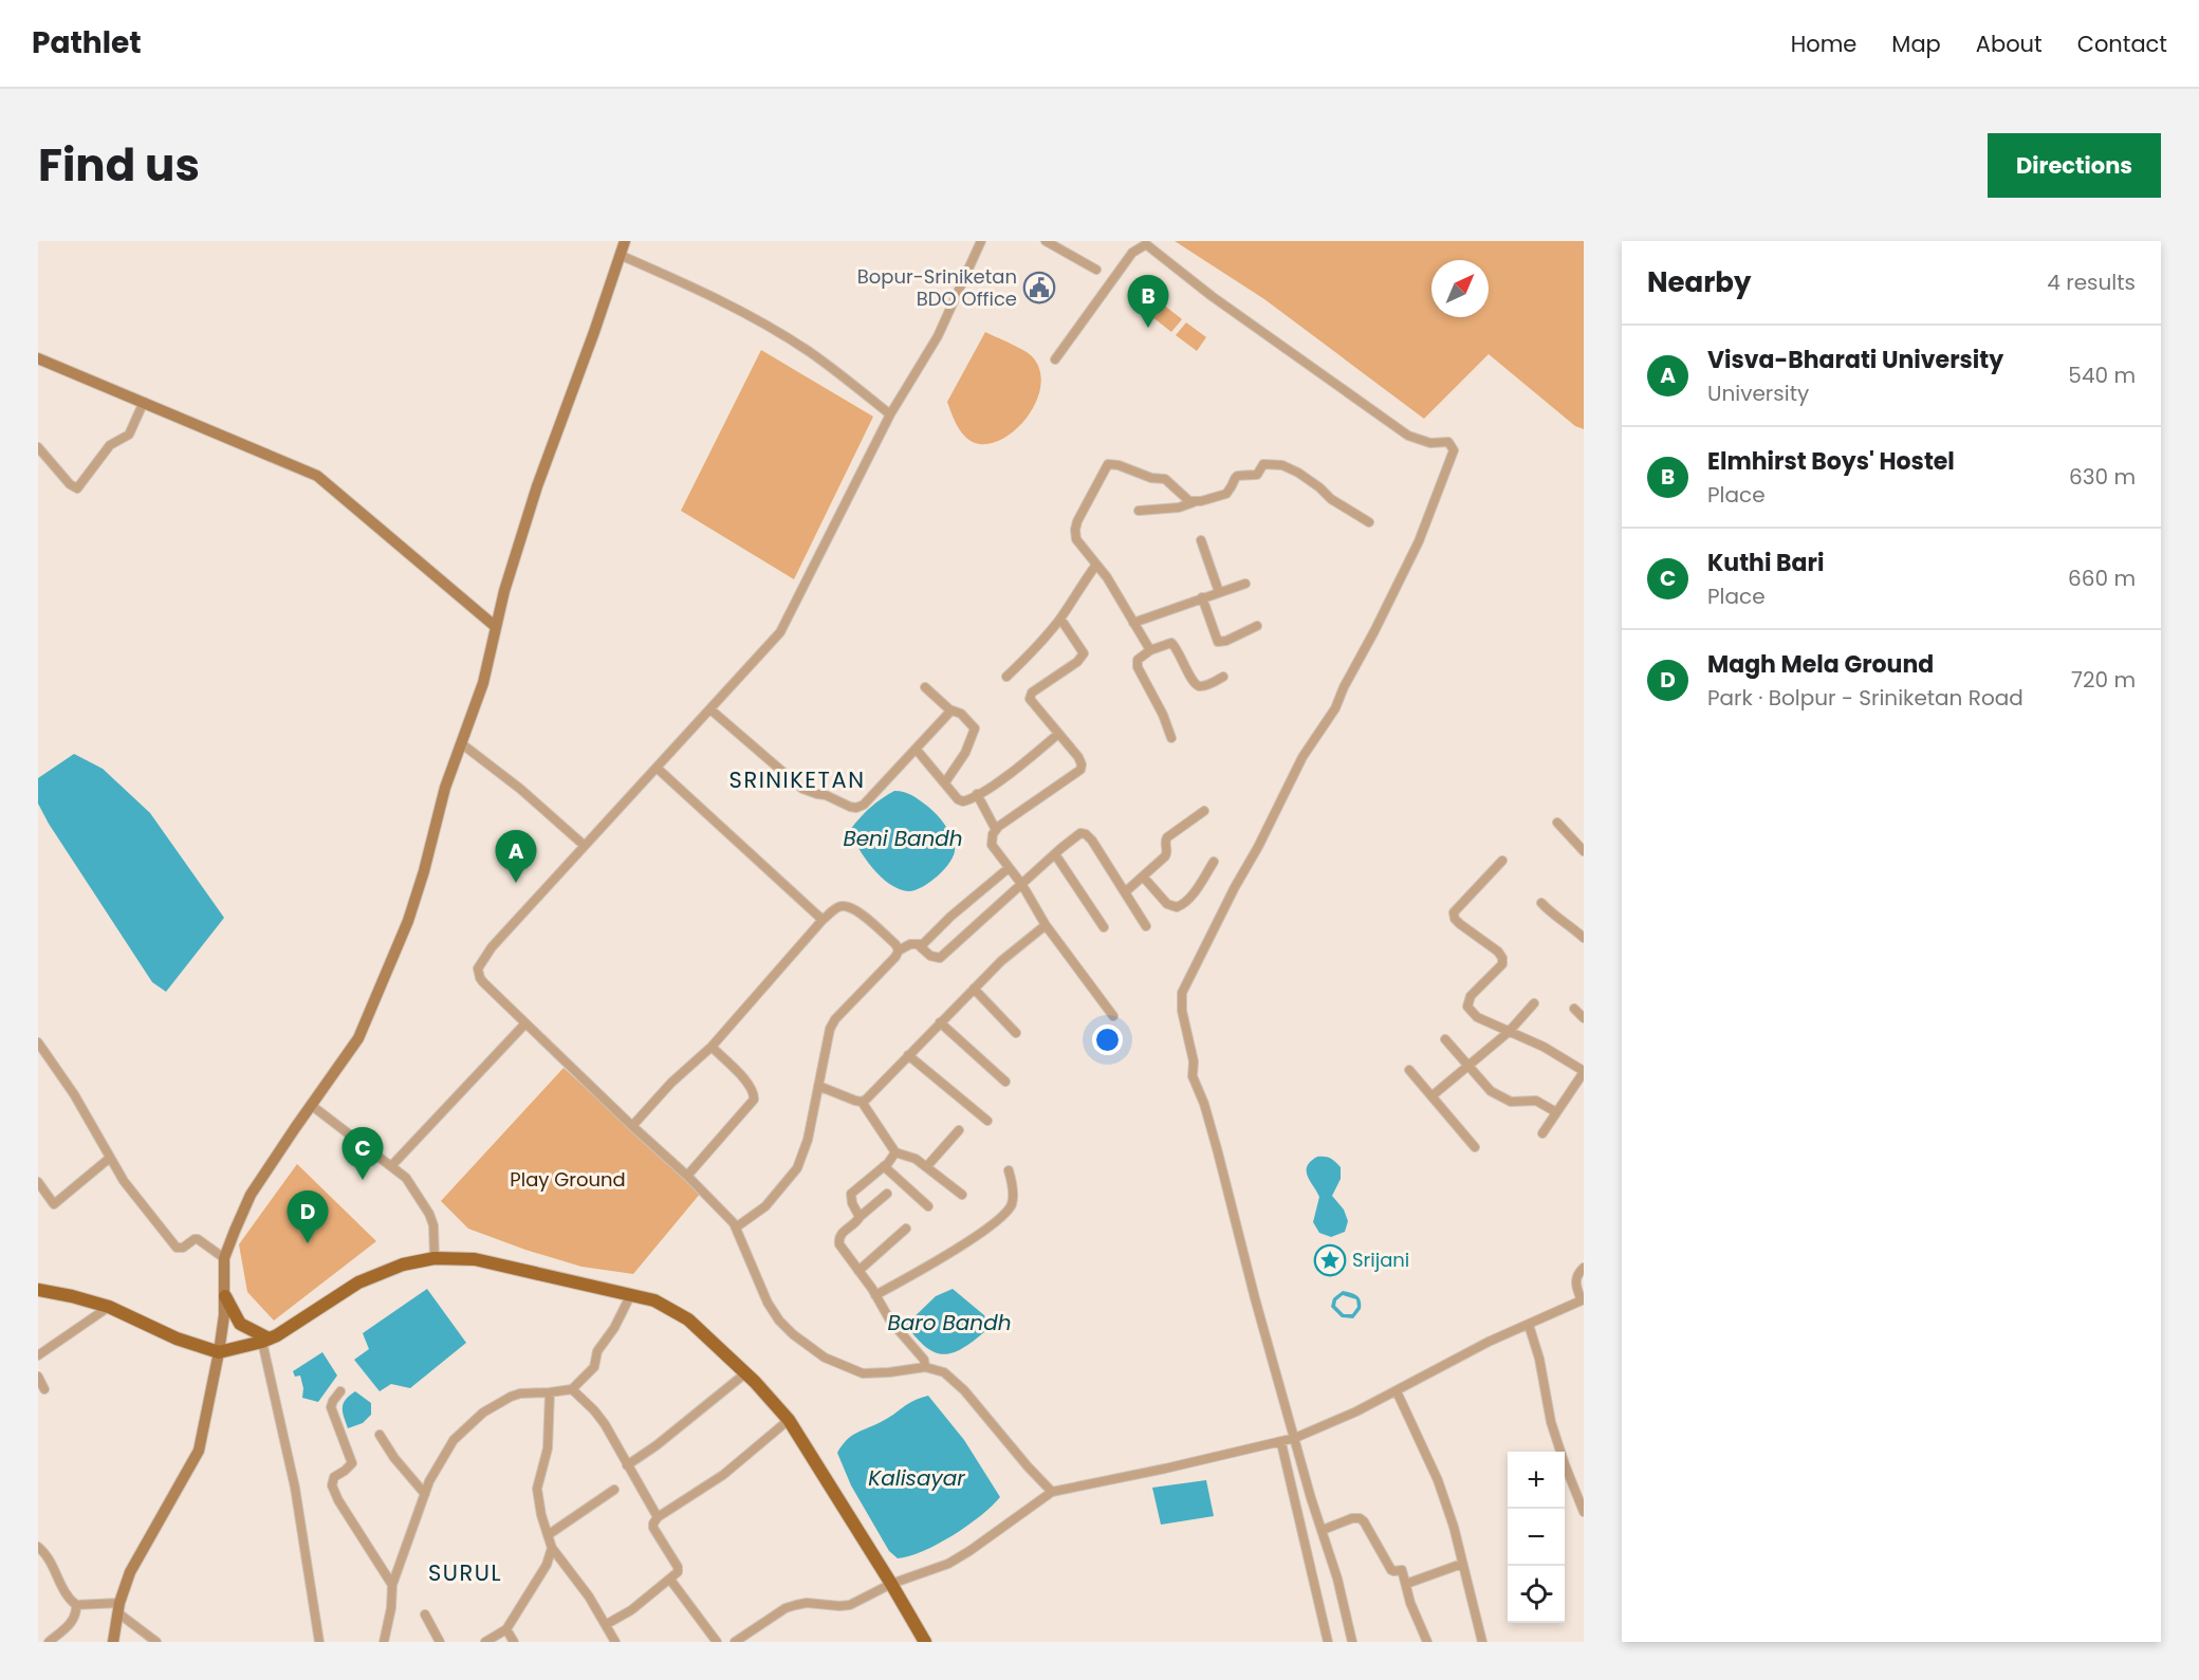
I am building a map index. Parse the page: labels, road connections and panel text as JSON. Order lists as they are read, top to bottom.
{
  "districts": ["SRINIKETAN", "SURUL"],
  "water": ["Beni Bandh", "Baro Bandh", "Kalisayar"],
  "parks": ["Play Ground"],
  "places": {
    "public building": ["Bopur-Sriniketan BDO Office"],
    "place": ["Srijani"]
  },
  "north": "top right",
  "page": {
    "header": "Pathlet",
    "nav": [
      "Home",
      "Map",
      "About",
      "Contact"
    ],
    "title": "Find us",
    "buttons": "Directions",
    "heading": ["Nearby", "4 results"],
    "pins": [
      "B",
      "A",
      "C",
      "D"
    ],
    "list": [
      {
        "mark": "A",
        "name": "Visva-Bharati University",
        "note": "University",
        "value": "540 m"
      },
      {
        "mark": "B",
        "name": "Elmhirst Boys' Hostel",
        "note": "Place",
        "value": "630 m"
      },
      {
        "mark": "C",
        "name": "Kuthi Bari",
        "note": "Place",
        "value": "660 m"
      },
      {
        "mark": "D",
        "name": "Magh Mela Ground",
        "note": "Park · Bolpur - Sriniketan Road",
        "value": "720 m"
      }
    ],
    "map_buttons": ["+", "−"]
  }
}
